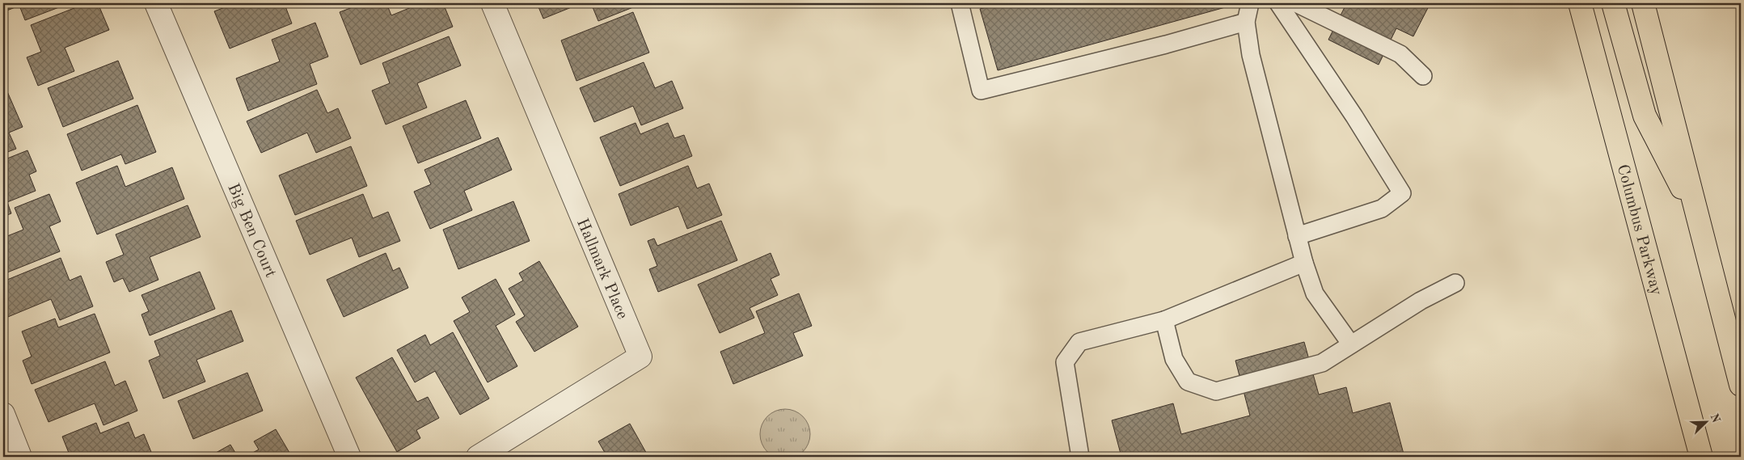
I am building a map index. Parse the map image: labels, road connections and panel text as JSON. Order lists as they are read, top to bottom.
{
  "streets": {
    "main road": ["Columbus Parkway"],
    "street": ["Big Ben Court", "Hallmark Place"]
  },
  "north": "top right"
}
